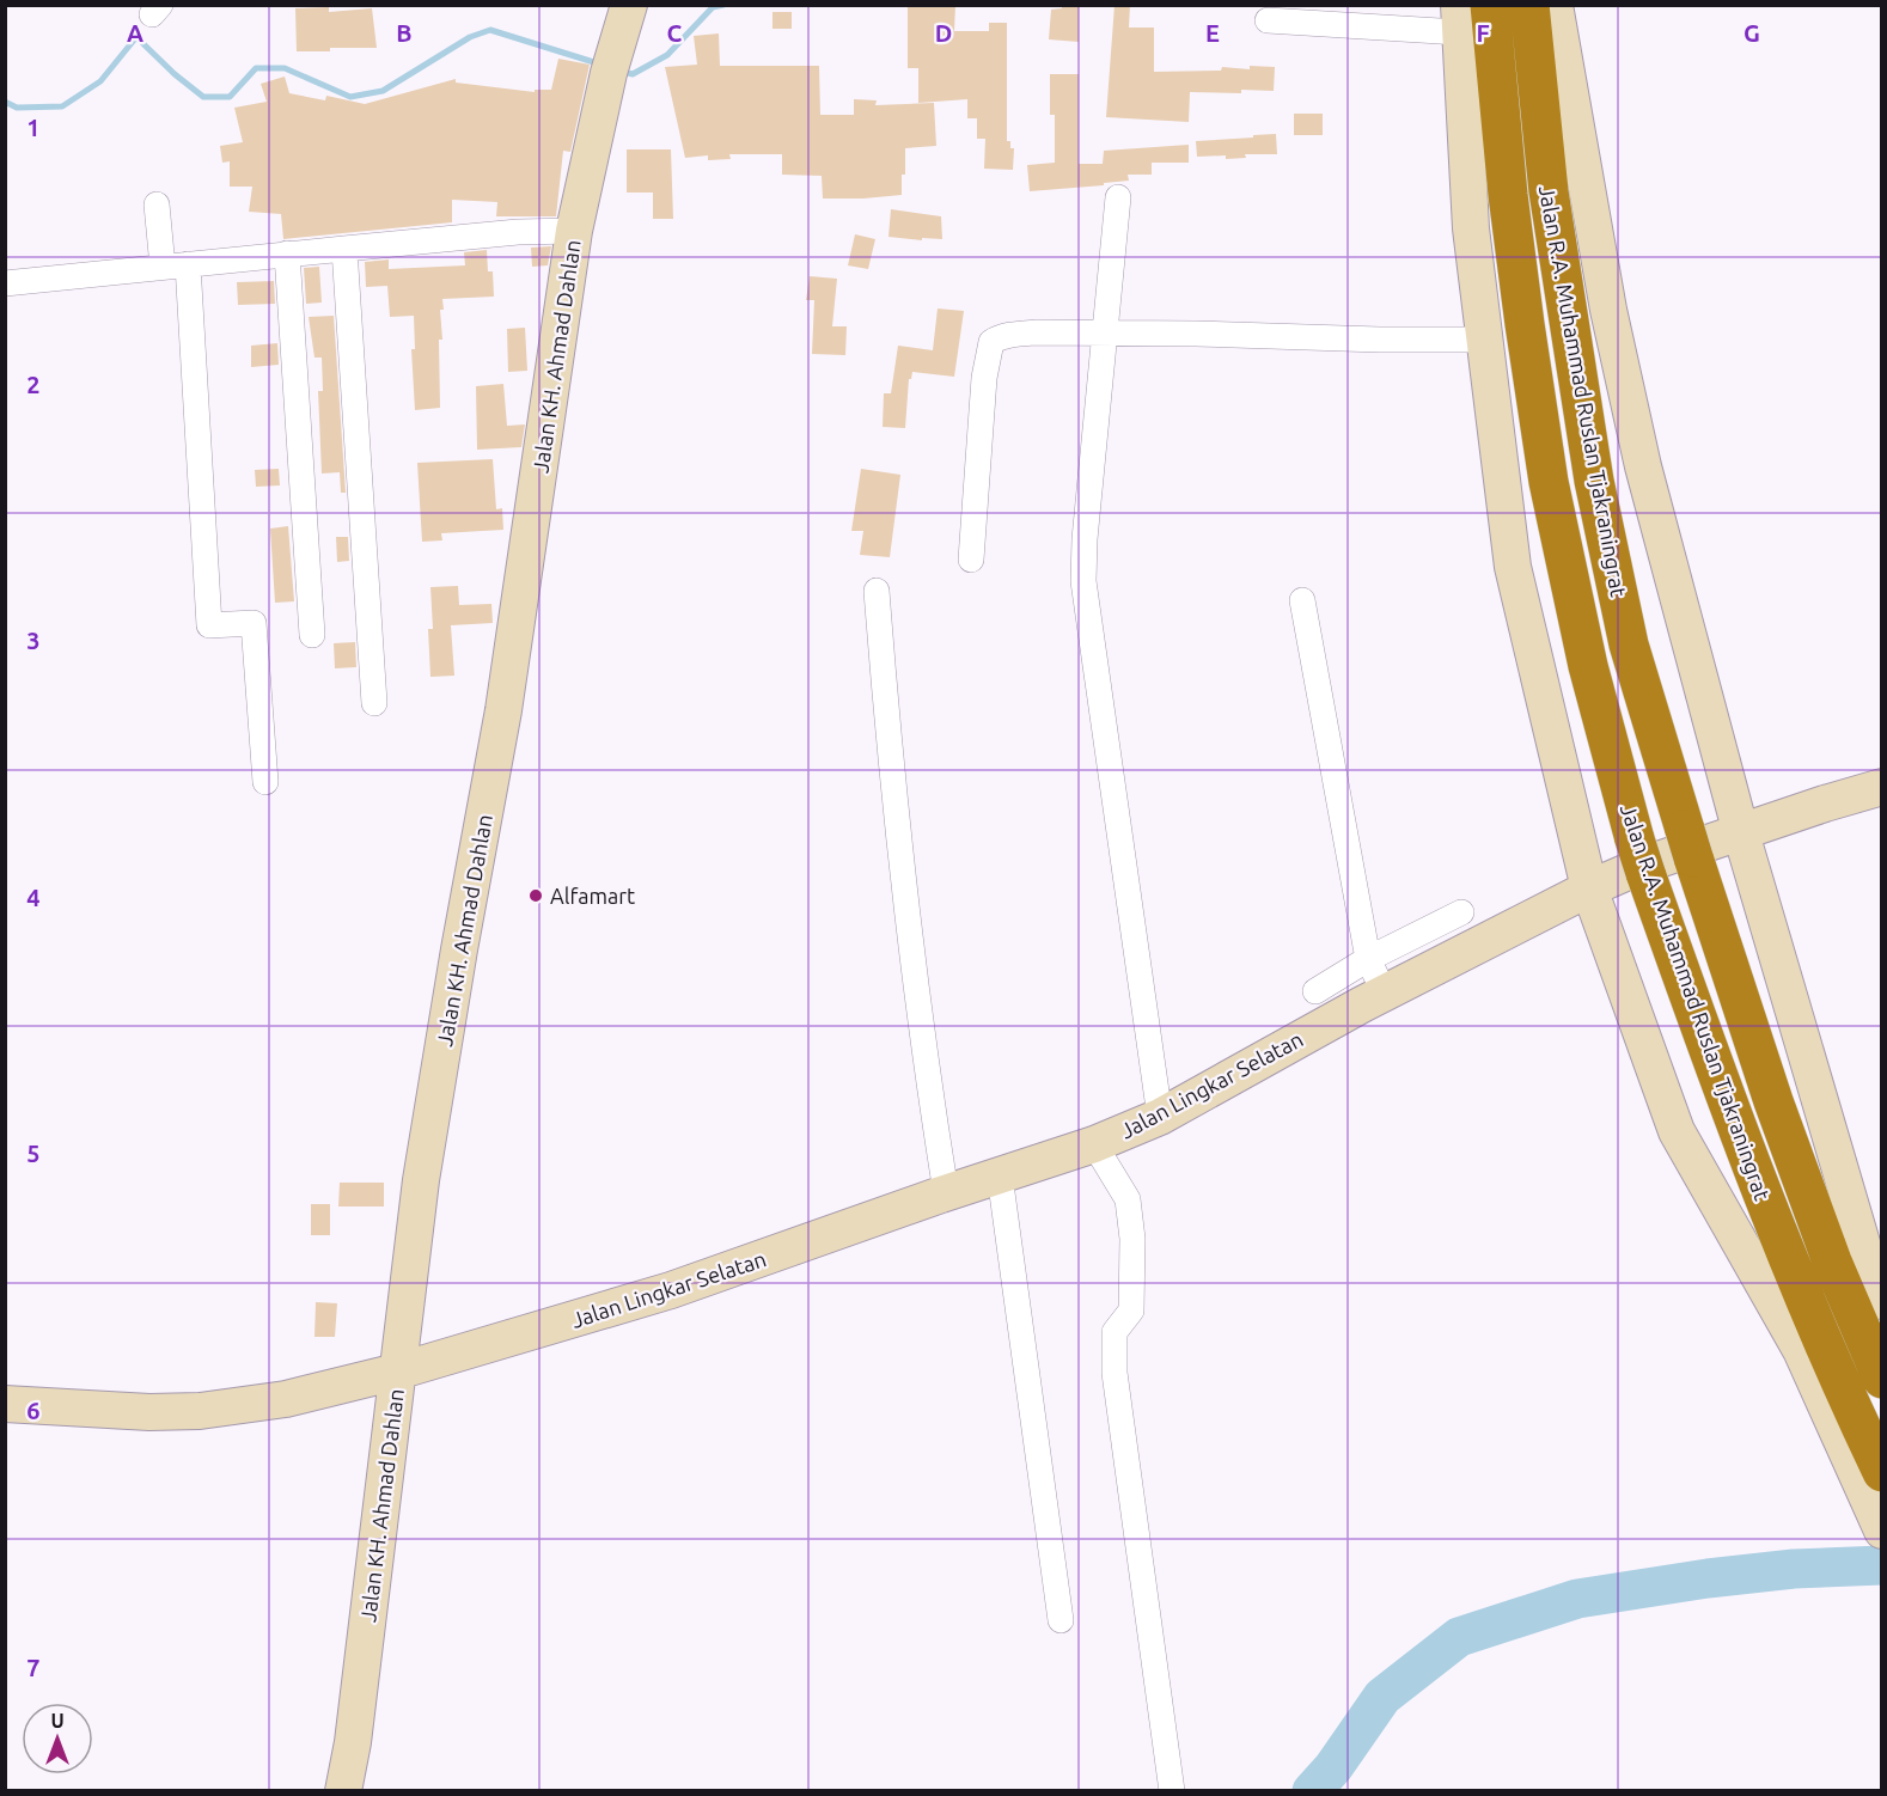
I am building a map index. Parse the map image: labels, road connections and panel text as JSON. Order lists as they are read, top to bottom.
{
  "streets": {
    "highway": ["Jalan R.A. Muhammad Ruslan Tjakraningrat"],
    "street": ["Jalan KH. Ahmad Dahlan", "Jalan Lingkar Selatan"]
  },
  "crossings": [
    ["Jalan KH. Ahmad Dahlan", "Jalan Lingkar Selatan"],
    ["Jalan R.A. Muhammad Ruslan Tjakraningrat", "Jalan Lingkar Selatan"]
  ],
  "places": ["Alfamart"],
  "north": "top",
  "grid": {
    "columns": [
      "A",
      "B",
      "C",
      "D",
      "E",
      "F",
      "G"
    ],
    "rows": [
      "1",
      "2",
      "3",
      "4",
      "5",
      "6",
      "7"
    ]
  }
}
